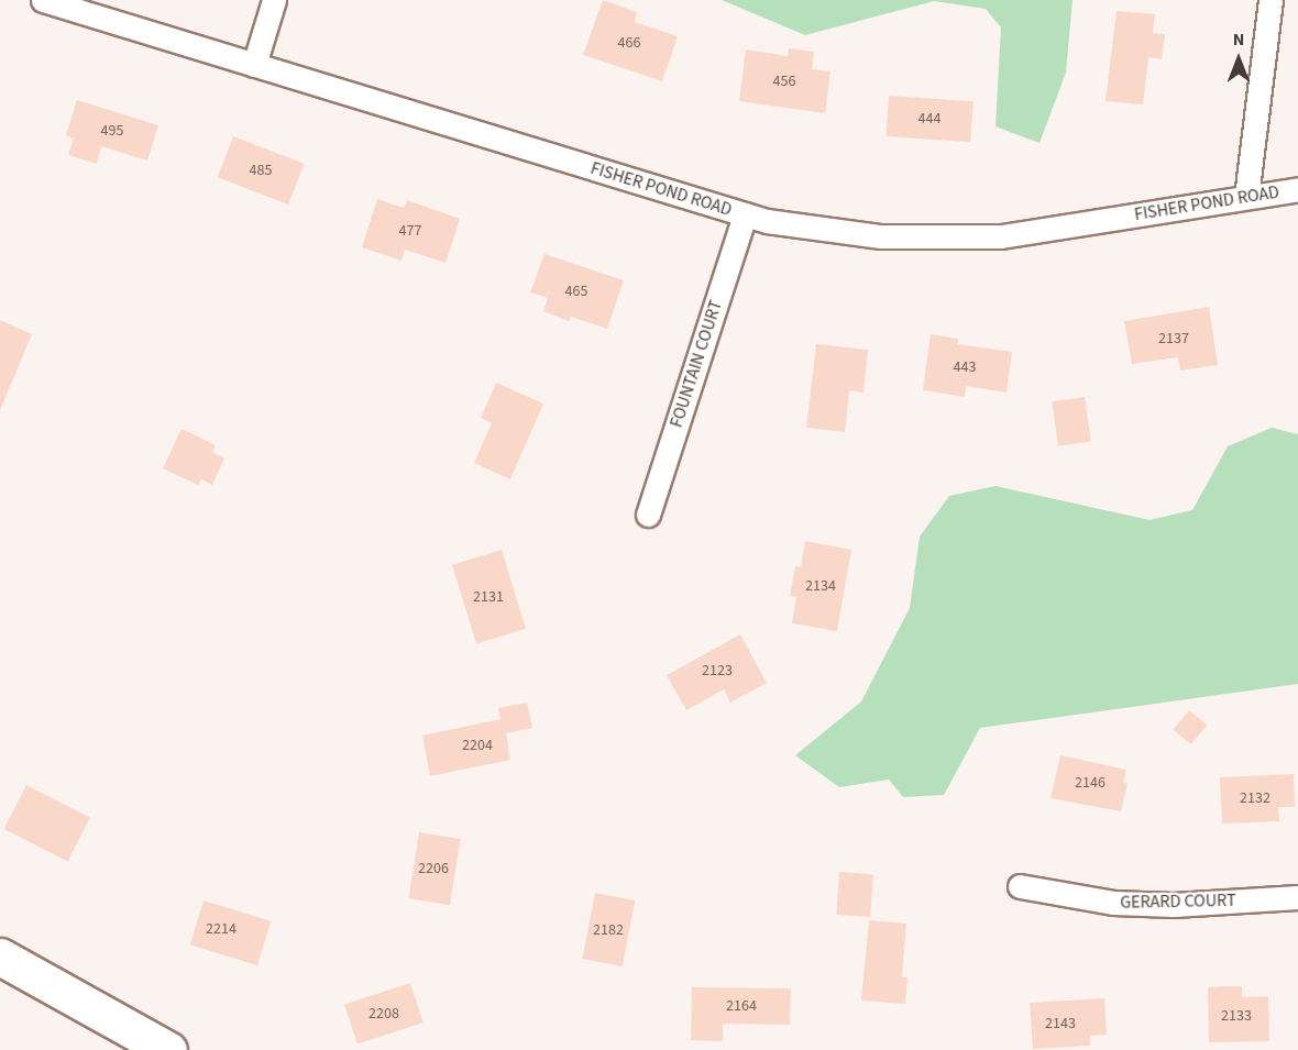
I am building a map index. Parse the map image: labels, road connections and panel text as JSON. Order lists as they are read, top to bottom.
{
  "streets": {
    "street": ["FISHER POND ROAD", "FOUNTAIN COURT", "GERARD COURT"]
  },
  "crossings": [
    ["FISHER POND ROAD", "FOUNTAIN COURT"]
  ],
  "house_numbers": [
    "466",
    "456",
    "444",
    "495",
    "485",
    "477",
    "465",
    "2137",
    "443",
    "2134",
    "2131",
    "2123",
    "2204",
    "2146",
    "2132",
    "2206",
    "2214",
    "2182",
    "2164",
    "2208",
    "2133",
    "2143"
  ],
  "north": "top"
}
